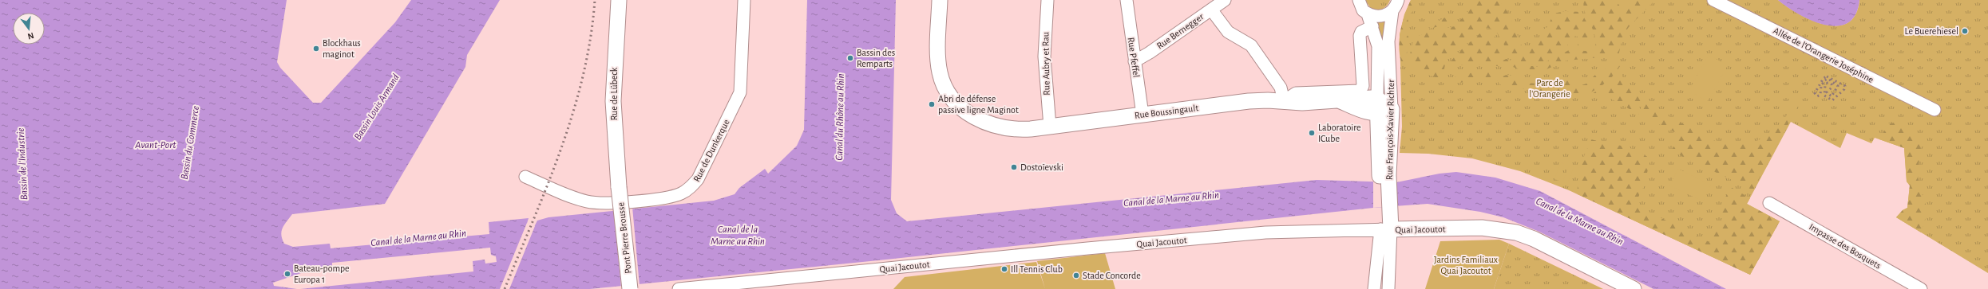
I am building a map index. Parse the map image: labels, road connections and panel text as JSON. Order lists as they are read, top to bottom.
{
  "streets": {
    "main road": [
      "Rue de Lübeck",
      "Rue Boussingault",
      "Rue François-Xavier Richter",
      "Quai Jacoutot",
      "Pont Pierre Brousse"
    ],
    "street": [
      "Rue Bernegger",
      "Allée de l'Orangerie Joséphine",
      "Rue Pfeffel",
      "Rue Aubry et Rau",
      "Rue de Dunkerque",
      "Impasse des Bosquets"
    ]
  },
  "crossings": [
    ["Rue Bernegger", "Rue Pfeffel"],
    ["Rue Pfeffel", "Rue Boussingault"],
    ["Rue Aubry et Rau", "Rue Boussingault"],
    ["Rue de Lübeck", "Pont Pierre Brousse"],
    ["Rue Boussingault", "Rue François-Xavier Richter"],
    ["Rue François-Xavier Richter", "Quai Jacoutot"]
  ],
  "water": [
    "Bassin Louis Armand",
    "Canal du Rhône au Rhin",
    "Bassin du Commerce",
    "Avant-Port",
    "Bassin de l'Industrie",
    "Canal de la Marne au Rhin"
  ],
  "parks": ["Parc de l'Orangerie", "Jardins Familiaux Quai Jacoutot"],
  "places": [
    "Le Buerehiesel",
    "Blockhaus maginot",
    "Bassin des Remparts",
    "Abri de défense passive ligne Maginot",
    "Laboratoire ICube",
    "Dostoïevski",
    "Ill Tennis Club",
    "Bateau-pompe Europa 1",
    "Stade Concorde"
  ],
  "north": "bottom"
}
